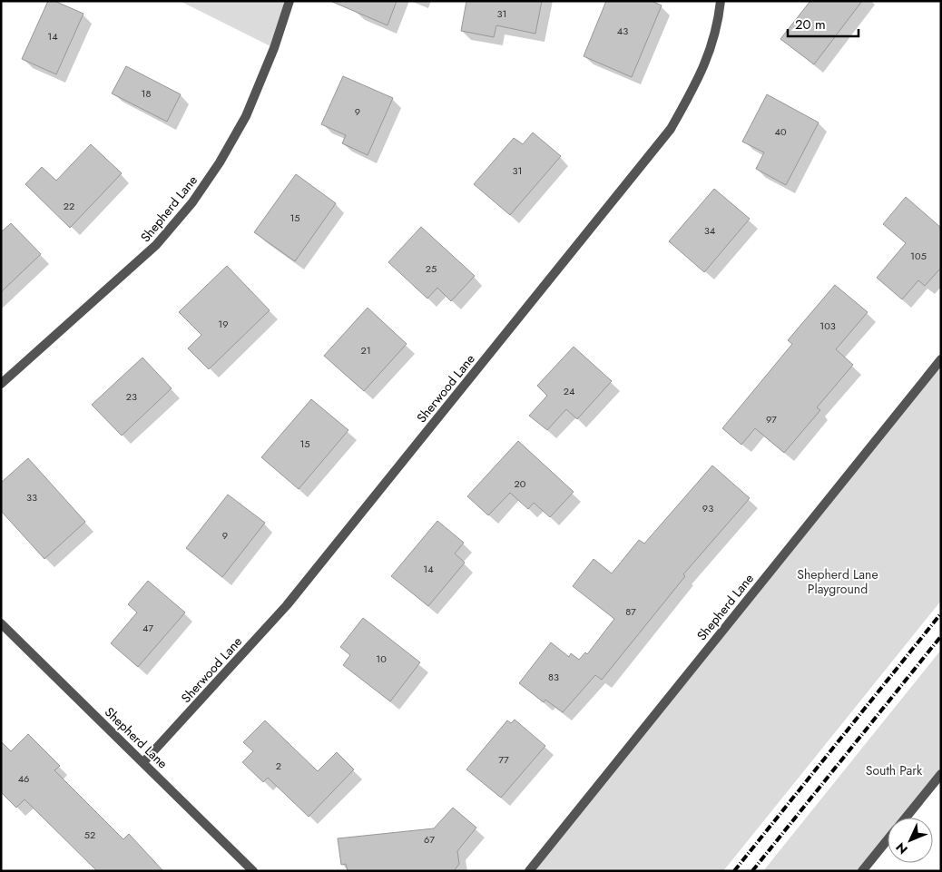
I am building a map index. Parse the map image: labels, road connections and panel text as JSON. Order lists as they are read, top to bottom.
{
  "streets": {
    "street": ["Shepherd Lane", "Sherwood Lane"]
  },
  "crossings": [
    ["Shepherd Lane", "Sherwood Lane"]
  ],
  "parks": ["Shepherd Lane Playground", "South Park"],
  "house_numbers": [
    "31",
    "43",
    "14",
    "18",
    "9",
    "40",
    "31",
    "22",
    "15",
    "34",
    "105",
    "25",
    "19",
    "103",
    "21",
    "24",
    "23",
    "97",
    "15",
    "20",
    "33",
    "93",
    "9",
    "14",
    "87",
    "47",
    "10",
    "83",
    "77",
    "2",
    "46",
    "52",
    "67"
  ],
  "scale_bar": "20 m",
  "north": "bottom left"
}
